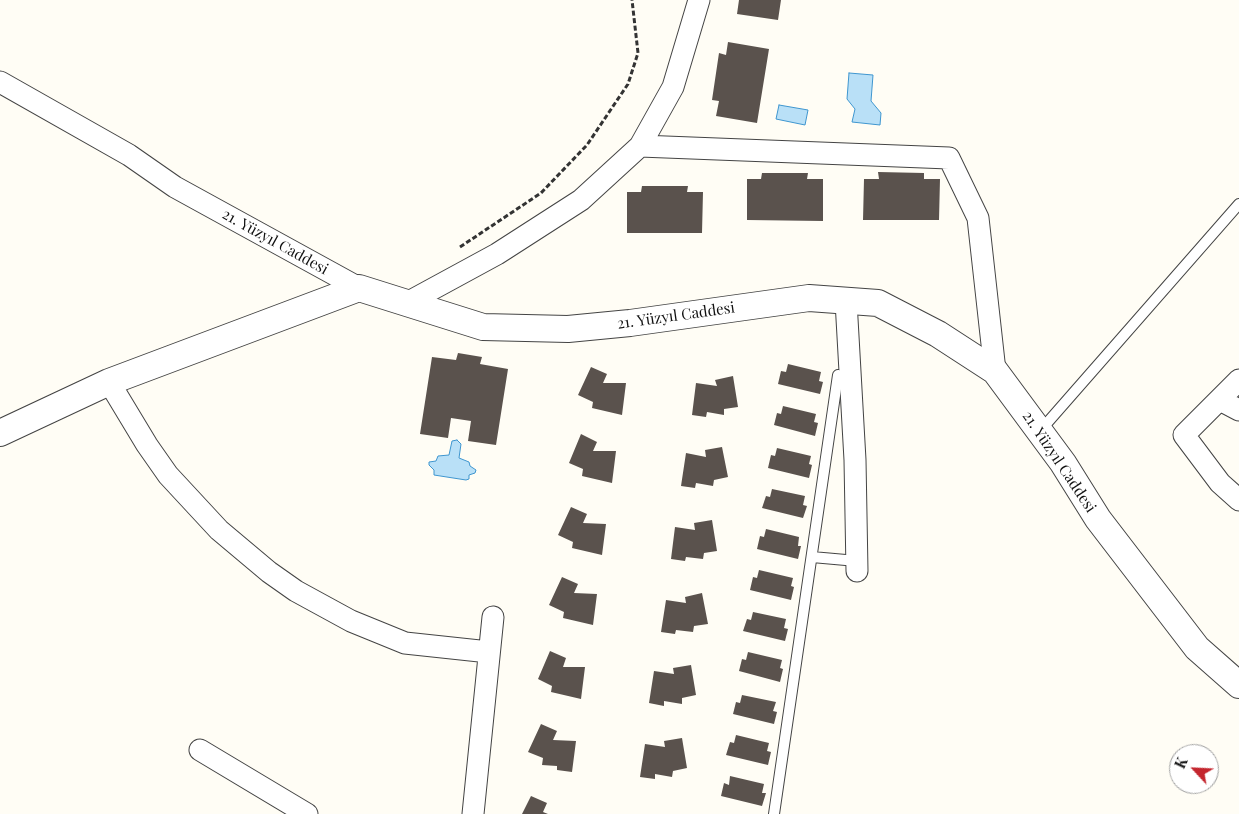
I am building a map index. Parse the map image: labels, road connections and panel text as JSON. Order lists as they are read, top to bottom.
{
  "streets": {
    "street": ["21. Yüzyıl Caddesi"]
  },
  "north": "top left"
}
